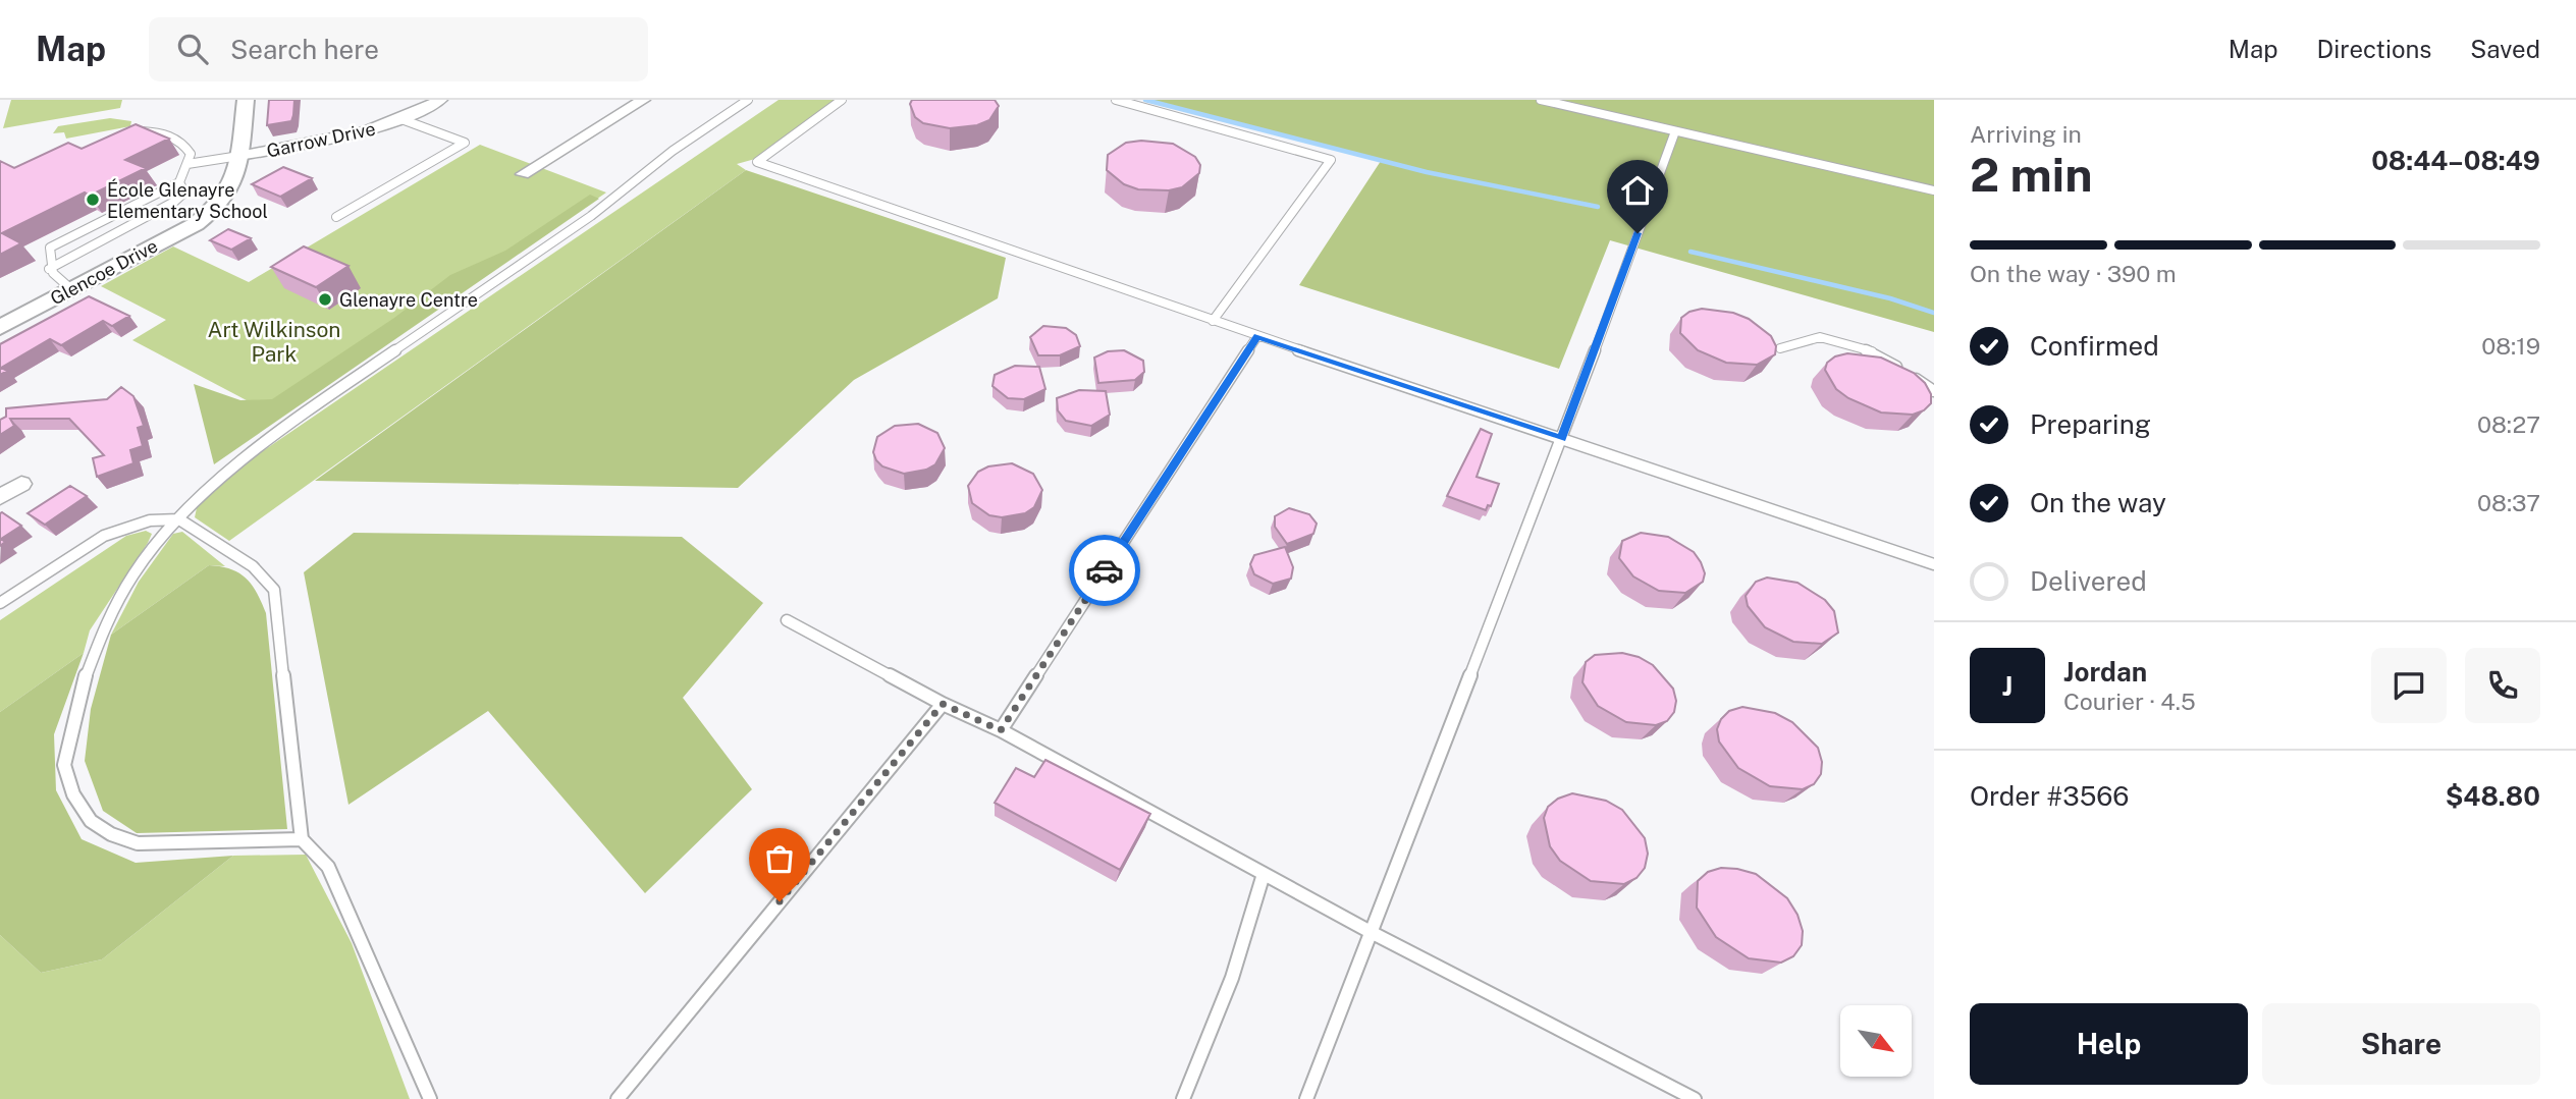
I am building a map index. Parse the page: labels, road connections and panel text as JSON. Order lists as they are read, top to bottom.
{
  "streets": {
    "street": ["Garrow Drive", "Glencoe Drive"]
  },
  "crossings": [
    ["Garrow Drive", "Glencoe Drive"]
  ],
  "parks": ["Art Wilkinson Park"],
  "places": ["École Glenayre Elementary School", "Glenayre Centre"],
  "north": "bottom right",
  "page": {
    "header": "Map",
    "search": "Search here",
    "nav": ["Map", "Directions", "Saved"],
    "heading": ["2 min", "Arriving in", "08:44–08:49"],
    "panel": [
      "Jordan",
      "Courier · 4.5",
      "Order #3566",
      "$48.80"
    ],
    "bar": "On the way · 390 m",
    "list": [
      ["Confirmed", "08:19"],
      ["Preparing", "08:27"],
      ["On the way", "08:37"],
      "Delivered"
    ],
    "round": "J",
    "buttons": ["Help", "Share"]
  }
}
